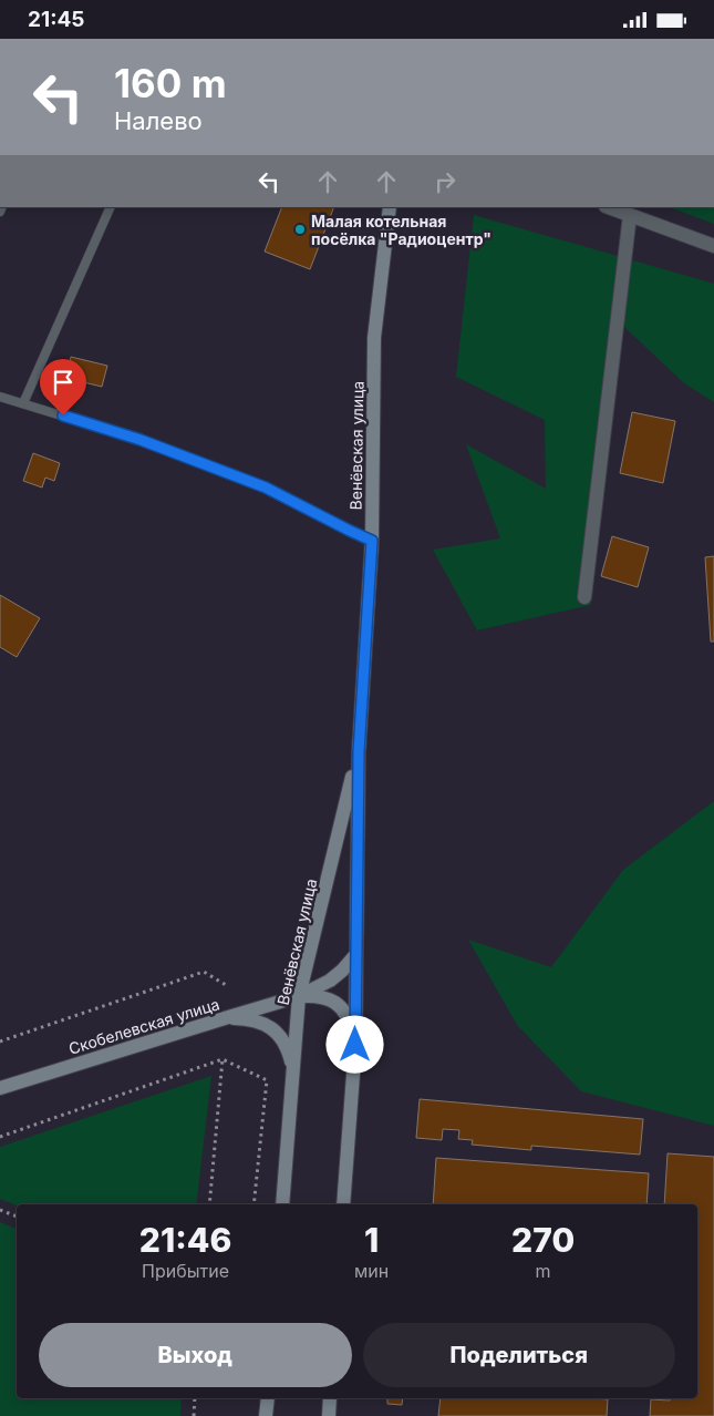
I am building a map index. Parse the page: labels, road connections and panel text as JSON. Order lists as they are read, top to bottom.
{
  "streets": {
    "street": ["Венёвская улица", "Скобелевская улица"]
  },
  "crossings": [
    ["Венёвская улица", "Скобелевская улица"]
  ],
  "places": ["Малая котельная посёлка \"Радиоцентр\""],
  "page": {
    "status": "21:45",
    "turn": ["160 m", "Налево"],
    "eta": [
      "21:46",
      "Прибытие",
      "1",
      "мин",
      "270",
      "m"
    ],
    "buttons": ["Выход", "Поделиться"]
  }
}
